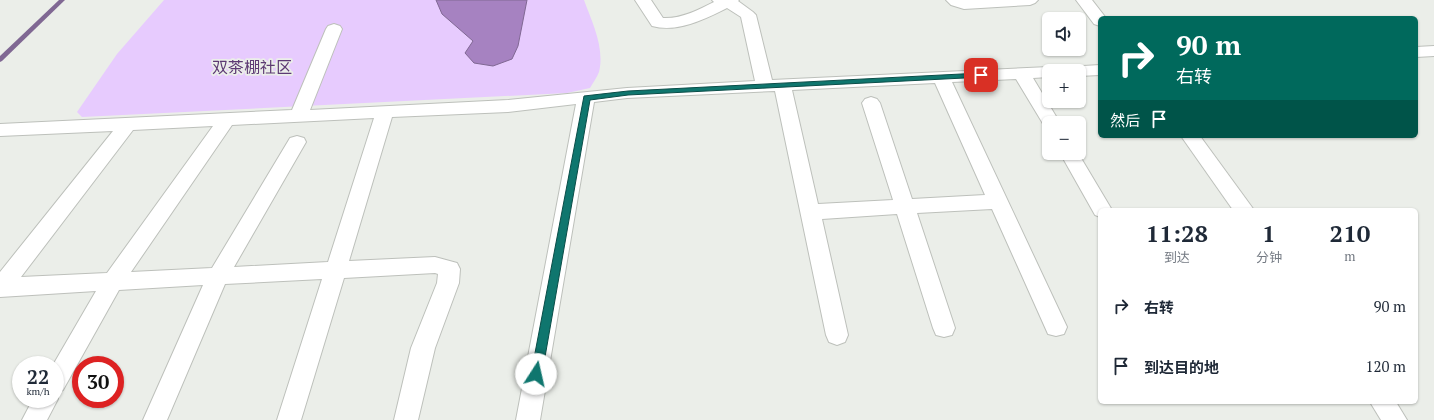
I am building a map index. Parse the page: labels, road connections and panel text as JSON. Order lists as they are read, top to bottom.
{
  "districts": ["双茶棚社区"],
  "page": {
    "map_buttons": ["+", "−"],
    "turn": ["90 m", "右转"],
    "then": "然后",
    "eta": [
      "11:28",
      "到达",
      "1",
      "分钟",
      "210",
      "m"
    ],
    "list": [
      {
        "name": "右转",
        "value": "90 m"
      },
      {
        "name": "到达目的地",
        "value": "120 m"
      }
    ],
    "speed": "22 km/h",
    "limit": "30"
  }
}
